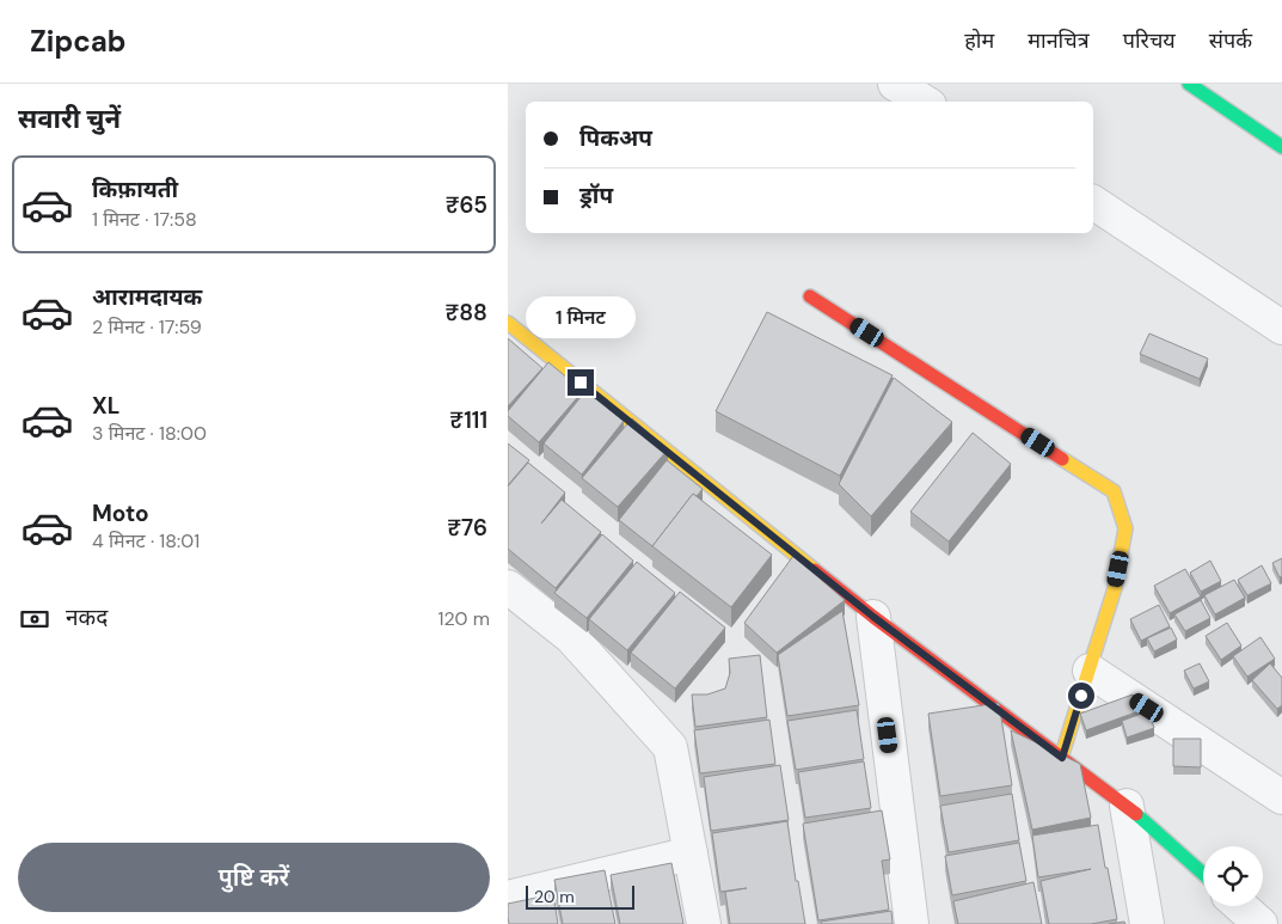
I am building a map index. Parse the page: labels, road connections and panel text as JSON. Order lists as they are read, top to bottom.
{
  "scale_bar": "20 m",
  "page": {
    "header": "Zipcab",
    "nav": [
      "होम",
      "मानचित्र",
      "परिचय",
      "संपर्क"
    ],
    "heading": "सवारी चुनें",
    "banner": ["पिकअप", "ड्रॉप"],
    "list": [
      {
        "name": "किफ़ायती",
        "note": "1 मिनट · 17:58",
        "value": "₹65"
      },
      {
        "name": "आरामदायक",
        "note": "2 मिनट · 17:59",
        "value": "₹88"
      },
      {
        "name": "XL",
        "note": "3 मिनट · 18:00",
        "value": "₹111"
      },
      {
        "name": "Moto",
        "note": "4 मिनट · 18:01",
        "value": "₹76"
      }
    ],
    "bubble": "1 मिनट",
    "pay": ["नकद", "120 m"],
    "buttons": "पुष्टि करें",
    "scale": "20 m"
  }
}
